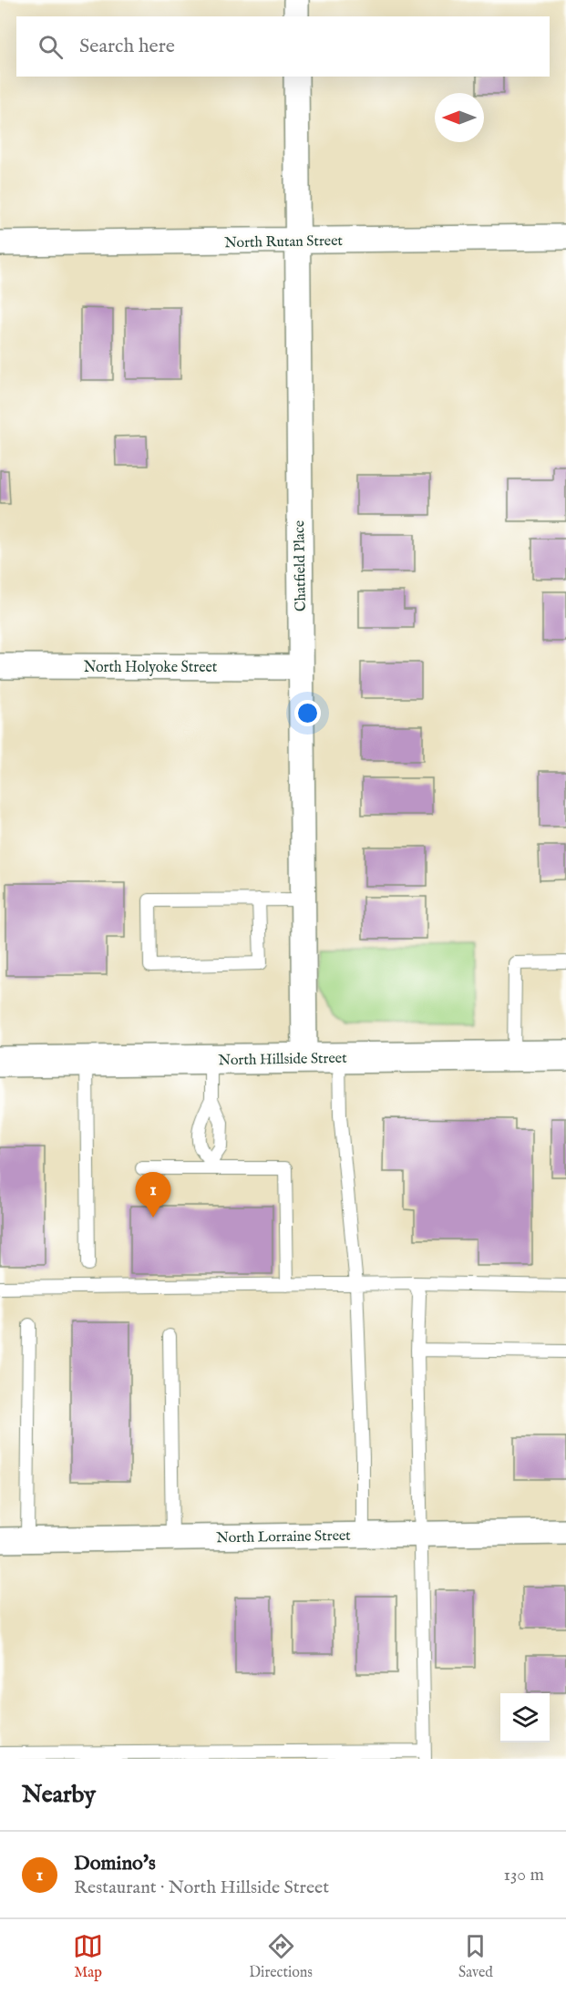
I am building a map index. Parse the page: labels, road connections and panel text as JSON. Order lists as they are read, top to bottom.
{
  "streets": {
    "main road": ["North Hillside Street"],
    "street": [
      "North Rutan Street",
      "Chatfield Place",
      "North Holyoke Street",
      "North Lorraine Street"
    ]
  },
  "crossings": [
    ["North Rutan Street", "Chatfield Place"],
    ["Chatfield Place", "North Holyoke Street"],
    ["Chatfield Place", "North Hillside Street"]
  ],
  "north": "left",
  "page": {
    "search": "Search here",
    "pins": "1",
    "heading": "Nearby",
    "list": [
      {
        "mark": "1",
        "name": "Domino's",
        "note": "Restaurant · North Hillside Street",
        "value": "130 m"
      }
    ],
    "nav": ["Map", "Directions", "Saved"]
  }
}
